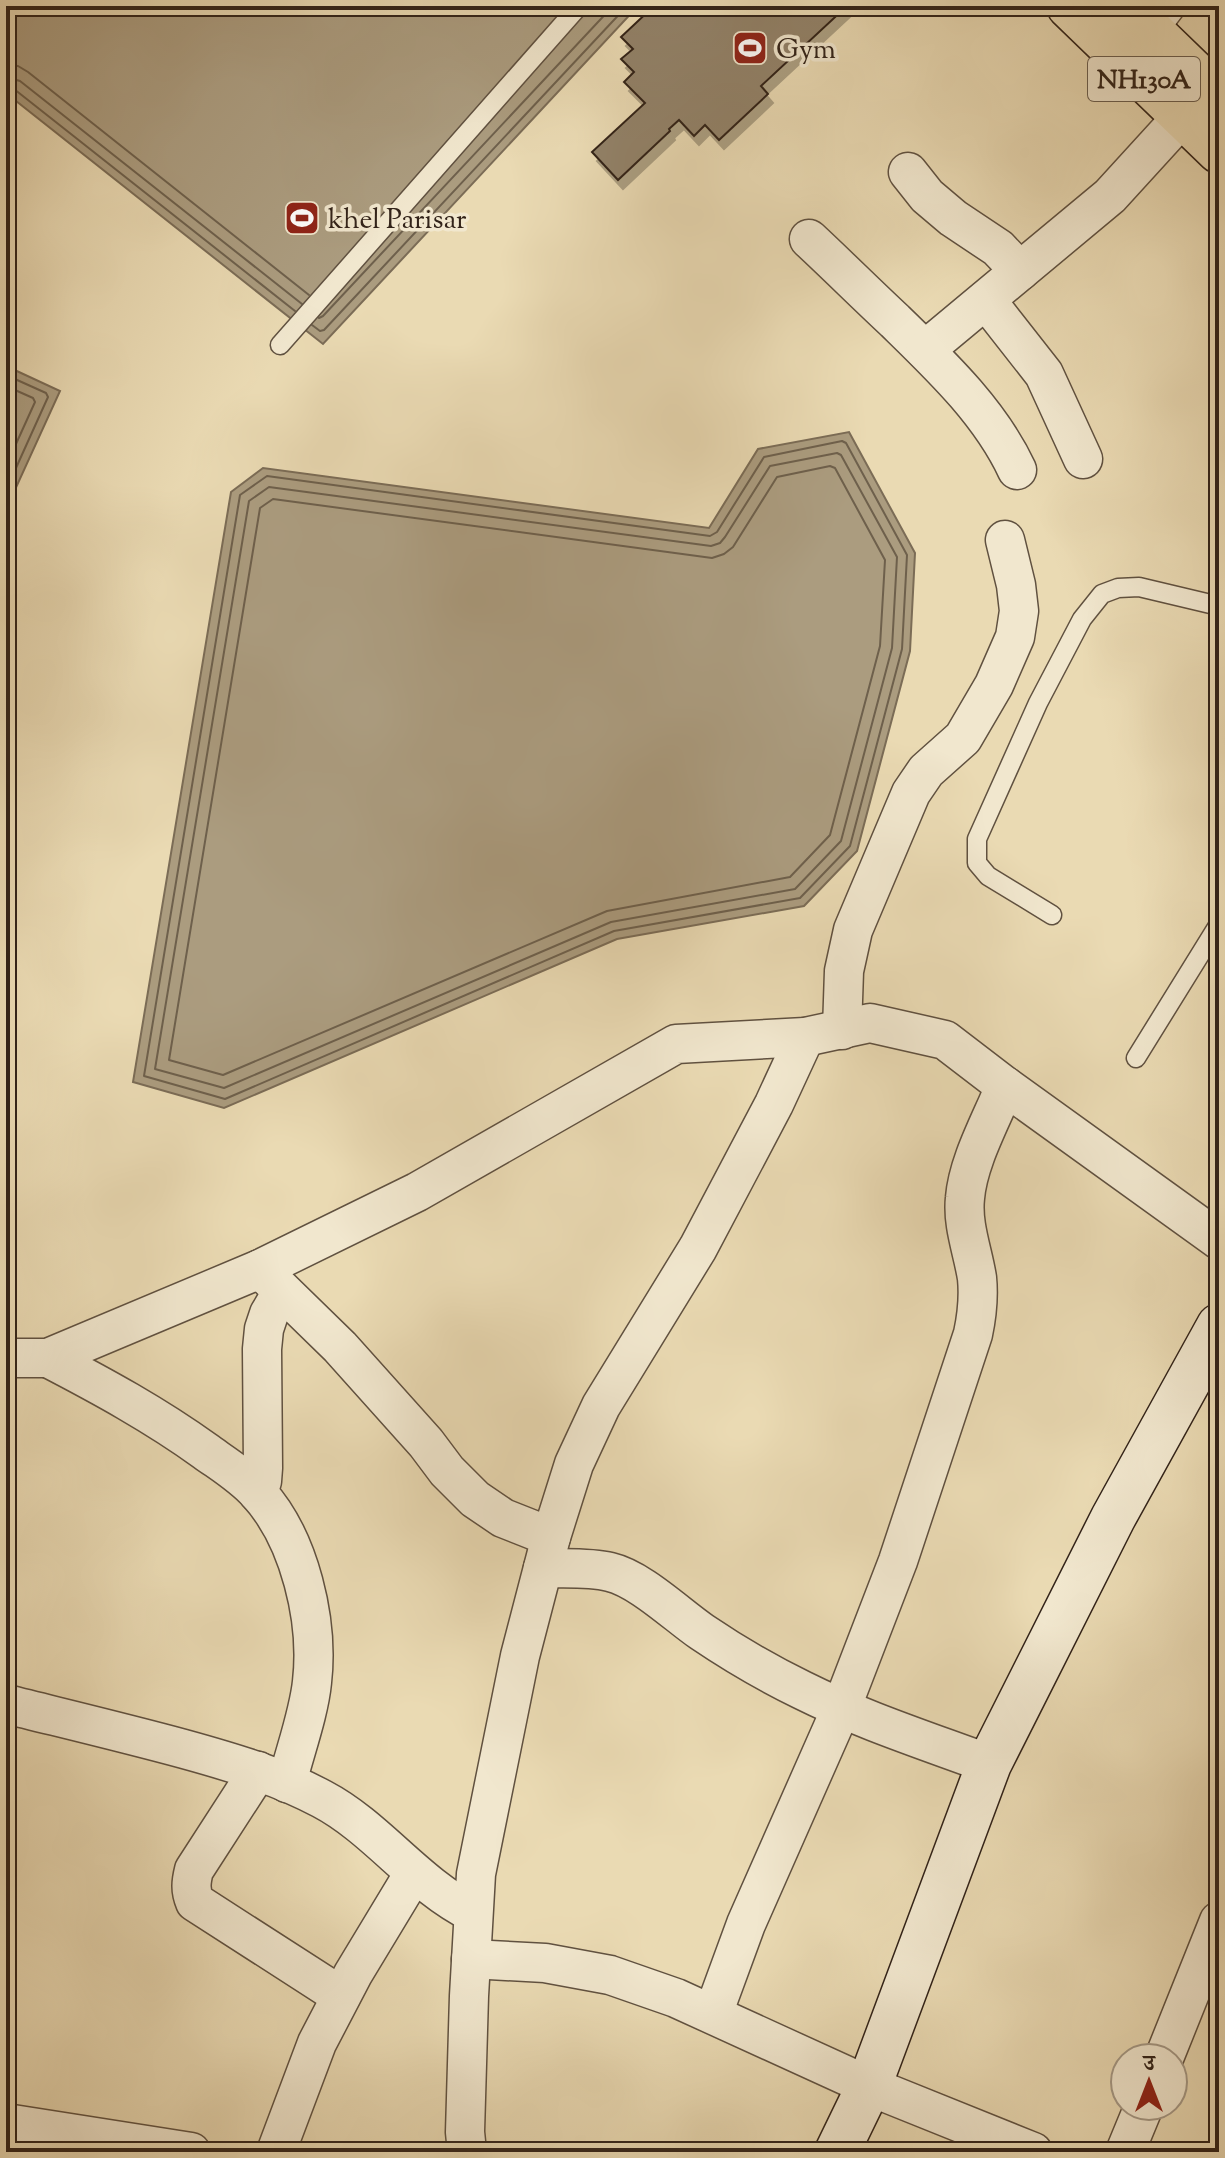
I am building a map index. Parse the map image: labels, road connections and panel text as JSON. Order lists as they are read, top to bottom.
{
  "streets": {
    "highway": ["NH130A"]
  },
  "places": {
    "sports": ["Gym", "khel Parisar"]
  },
  "north": "top"
}
